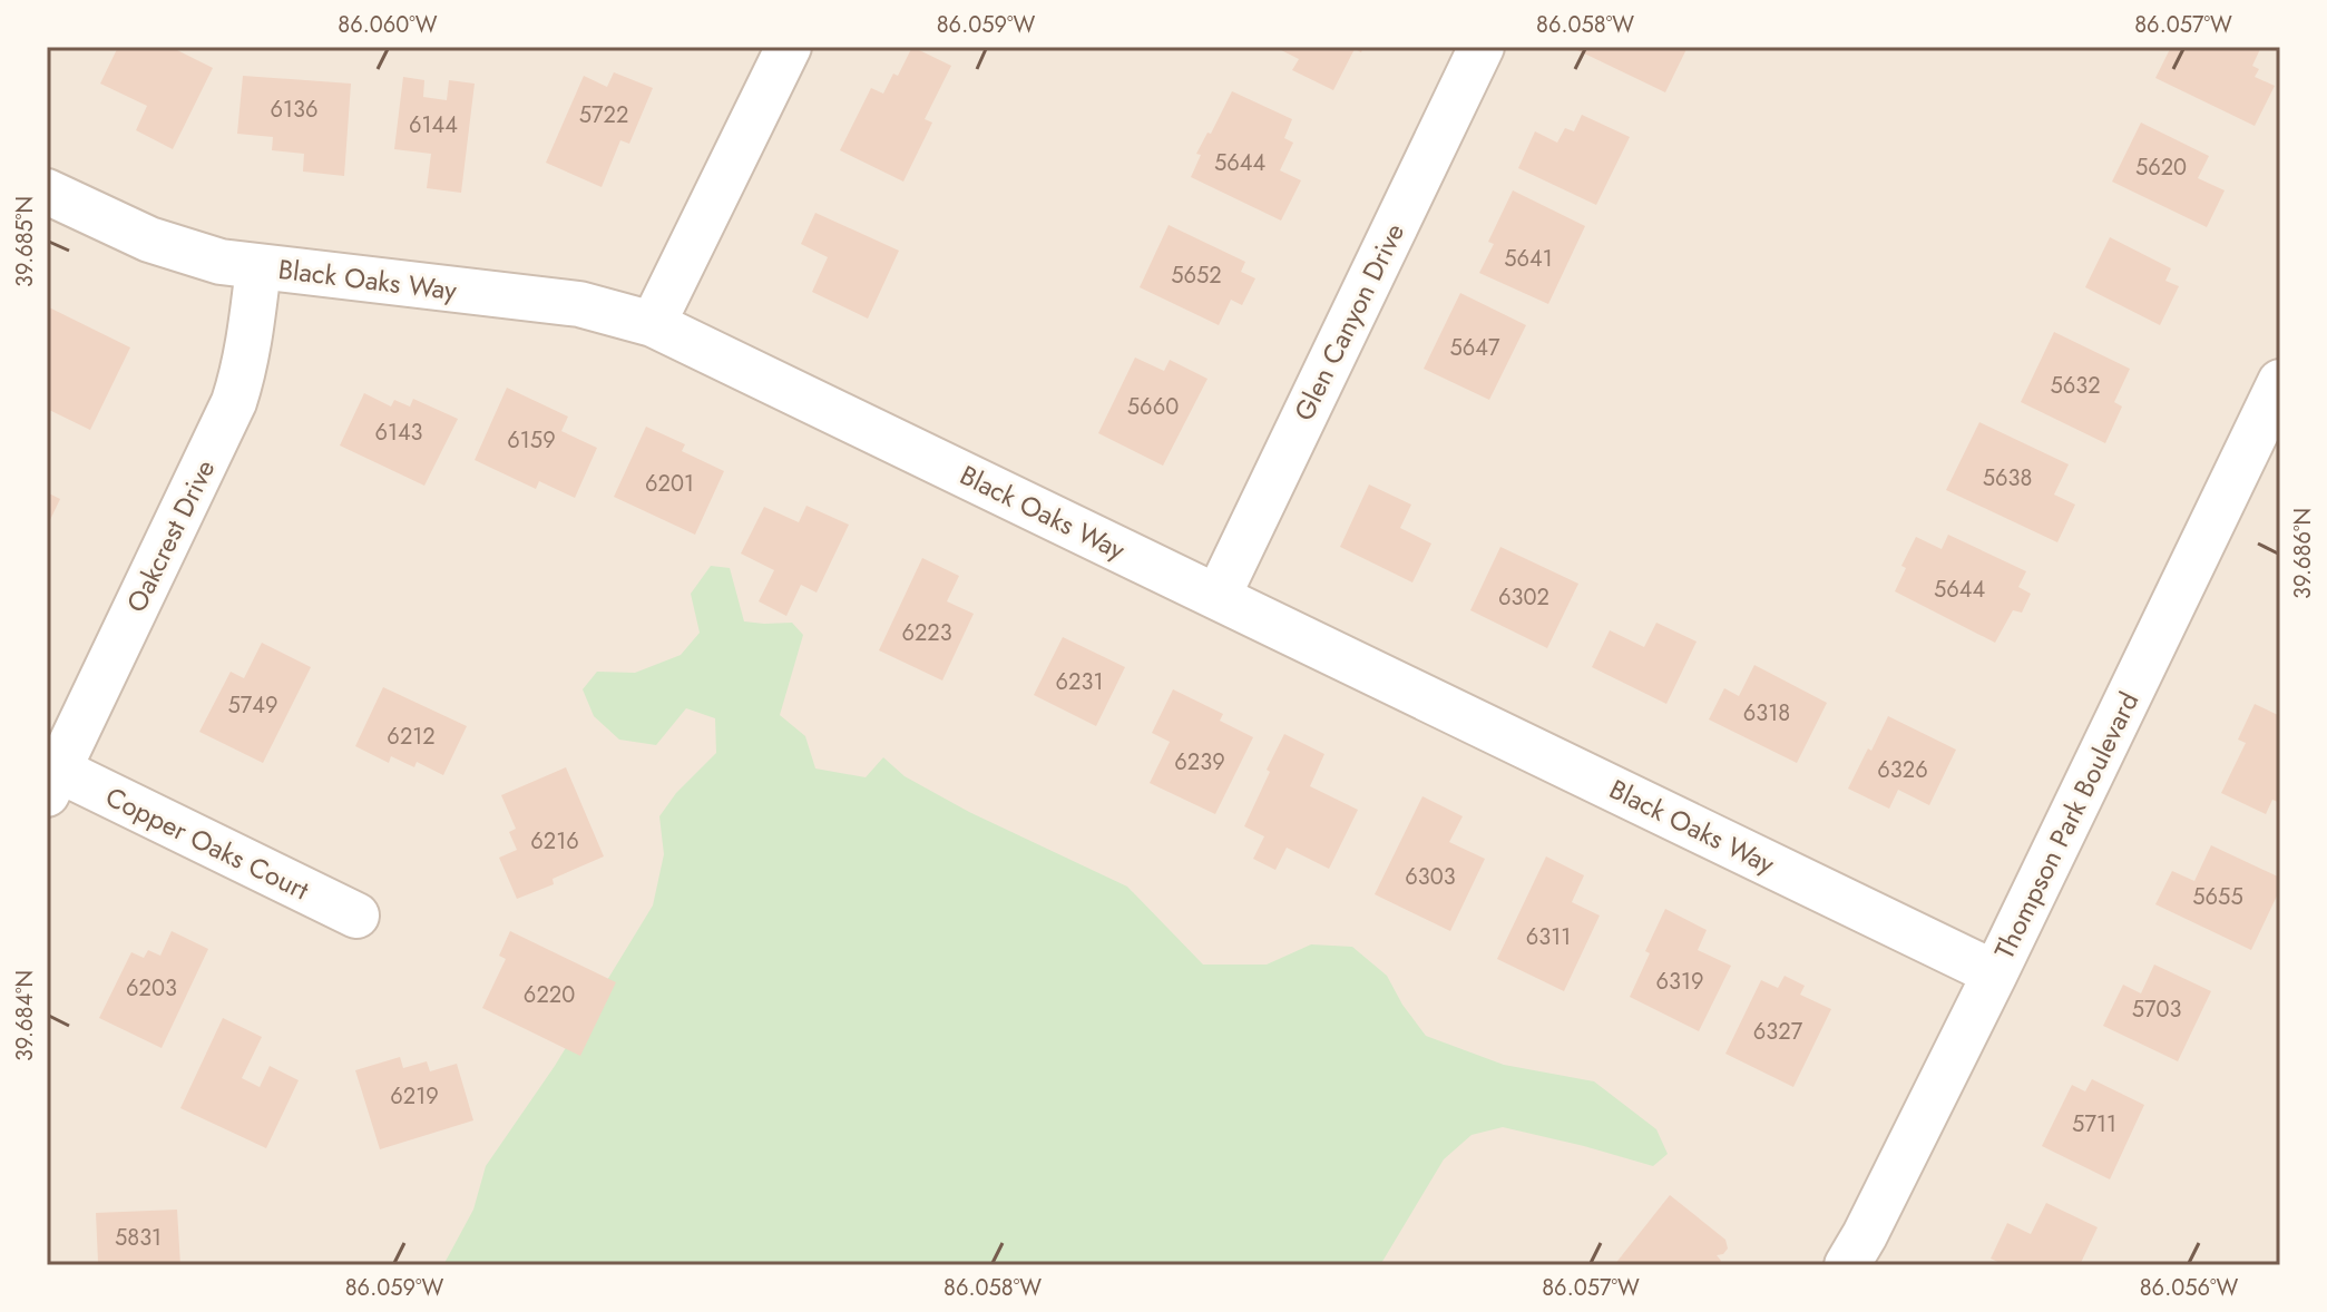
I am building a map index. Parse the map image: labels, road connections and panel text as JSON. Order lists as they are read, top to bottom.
{
  "streets": {
    "street": [
      "Black Oaks Way",
      "Glen Canyon Drive",
      "Oakcrest Drive",
      "Thompson Park Boulevard",
      "Copper Oaks Court"
    ]
  },
  "crossings": [
    ["Black Oaks Way", "Glen Canyon Drive"],
    ["Black Oaks Way", "Oakcrest Drive"],
    ["Black Oaks Way", "Thompson Park Boulevard"],
    ["Oakcrest Drive", "Copper Oaks Court"]
  ],
  "house_numbers": [
    "6136",
    "5722",
    "6144",
    "5644",
    "5620",
    "5641",
    "5652",
    "5647",
    "5632",
    "5660",
    "6143",
    "6159",
    "5638",
    "6201",
    "5644",
    "6302",
    "6223",
    "6231",
    "5749",
    "6318",
    "6212",
    "6239",
    "6326",
    "6216",
    "6303",
    "5655",
    "6311",
    "6319",
    "6203",
    "6220",
    "5703",
    "6327",
    "6219",
    "5711",
    "5831"
  ],
  "coordinates": [
    "86.060°W",
    "86.059°W",
    "86.058°W",
    "86.057°W",
    "39.685°N",
    "39.686°N",
    "39.684°N",
    "86.056°W"
  ]
}
